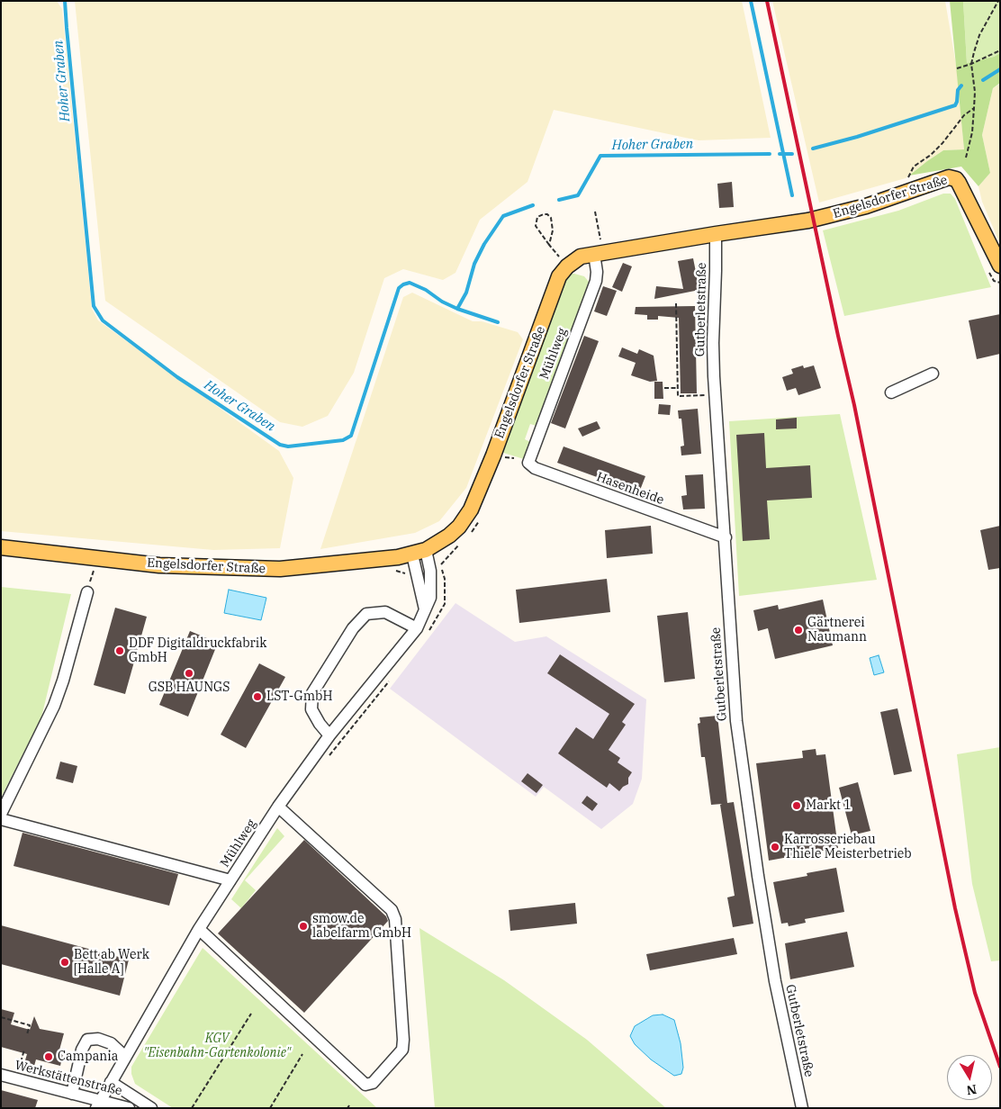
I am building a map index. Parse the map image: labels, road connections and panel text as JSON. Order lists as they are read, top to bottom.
{
  "streets": {
    "main road": ["Engelsdorfer Straße"],
    "street": [
      "Gutberletstraße",
      "Mühlweg",
      "Hasenheide",
      "Werkstättenstraße"
    ]
  },
  "crossings": [
    ["Engelsdorfer Straße", "Gutberletstraße"],
    ["Engelsdorfer Straße", "Mühlweg"],
    ["Gutberletstraße", "Hasenheide"],
    ["Mühlweg", "Hasenheide"],
    ["Mühlweg", "Werkstättenstraße"]
  ],
  "water": ["Hoher Graben"],
  "parks": ["KGV \"Eisenbahn-Gartenkolonie\""],
  "places": [
    "Gärtnerei Naumann",
    "DDF Digitaldruckfabrik GmbH",
    "GSB HAUNGS",
    "LST-GmbH",
    "Markt 1",
    "Karrosseriebau Thiele Meisterbetrieb",
    "smow.de labelfarm GmbH",
    "Bett ab Werk [Halle A]",
    "Campania"
  ],
  "north": "bottom"
}
